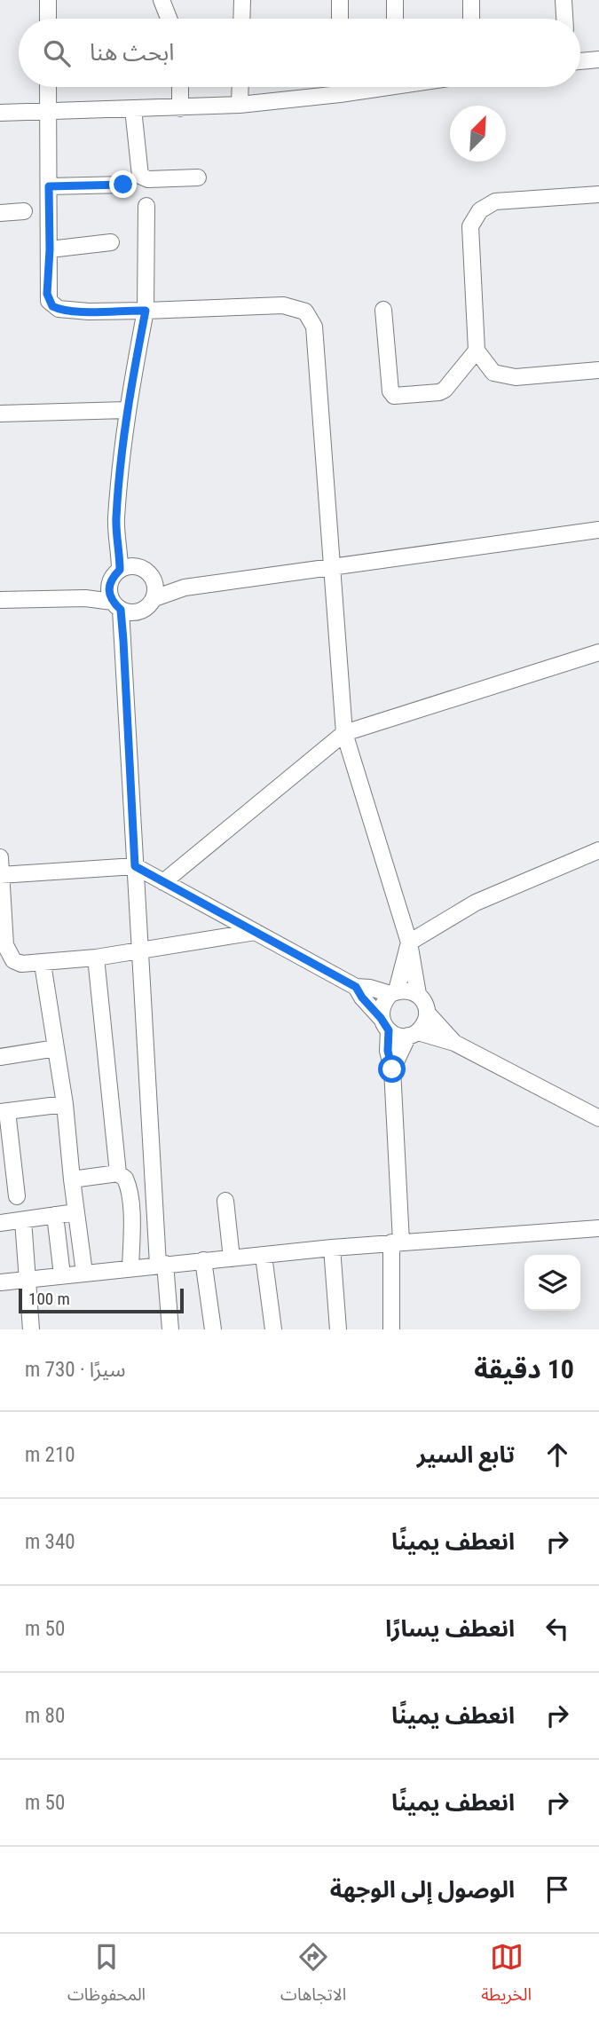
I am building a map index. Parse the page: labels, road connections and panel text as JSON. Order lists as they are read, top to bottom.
{
  "scale_bar": "100 m",
  "north": "top right",
  "page": {
    "search": "ابحث هنا",
    "scale": "100 m",
    "heading": ["10 دقيقة", "سيرًا · 730 m"],
    "list": [
      ["تابع السير", "210 m"],
      ["انعطف يمينًا", "340 m"],
      ["انعطف يسارًا", "50 m"],
      ["انعطف يمينًا", "80 m"],
      ["انعطف يمينًا", "50 m"],
      "الوصول إلى الوجهة"
    ],
    "nav": ["الخريطة", "الاتجاهات", "المحفوظات"]
  }
}
